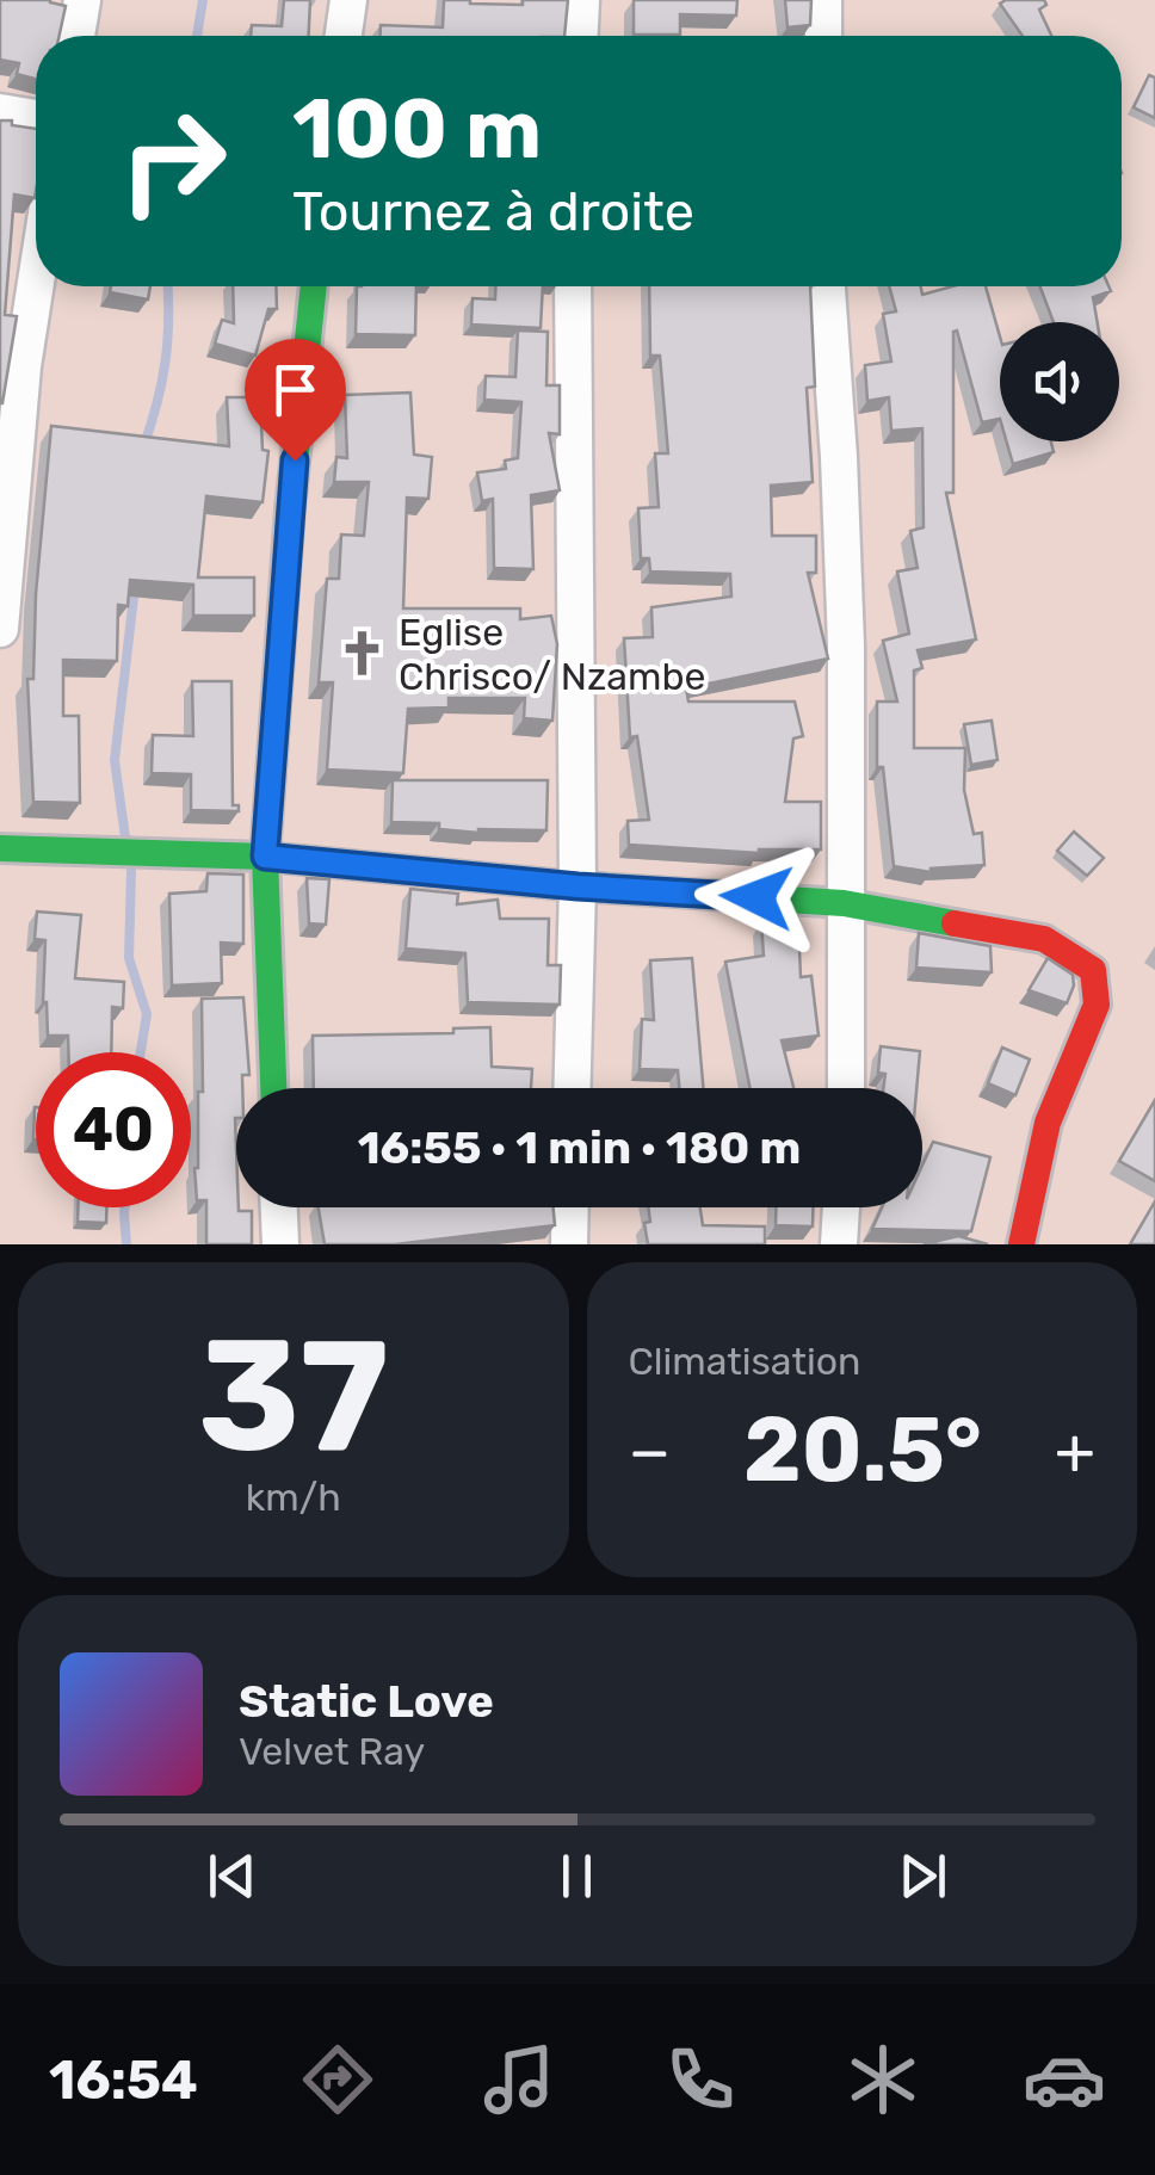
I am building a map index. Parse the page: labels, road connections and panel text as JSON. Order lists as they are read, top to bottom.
{
  "places": {
    "church": ["Eglise Chrisco/ Nzambe"]
  },
  "page": {
    "turn": ["100 m", "Tournez à droite"],
    "limit": "40",
    "trip": "16:55 · 1 min · 180 m",
    "tile": [
      ["37", "km/h"],
      "Climatisation"
    ],
    "heat": ["−", "20.5°", "+"],
    "song": ["Static Love", "Velvet Ray"],
    "tabs": "16:54"
  }
}
